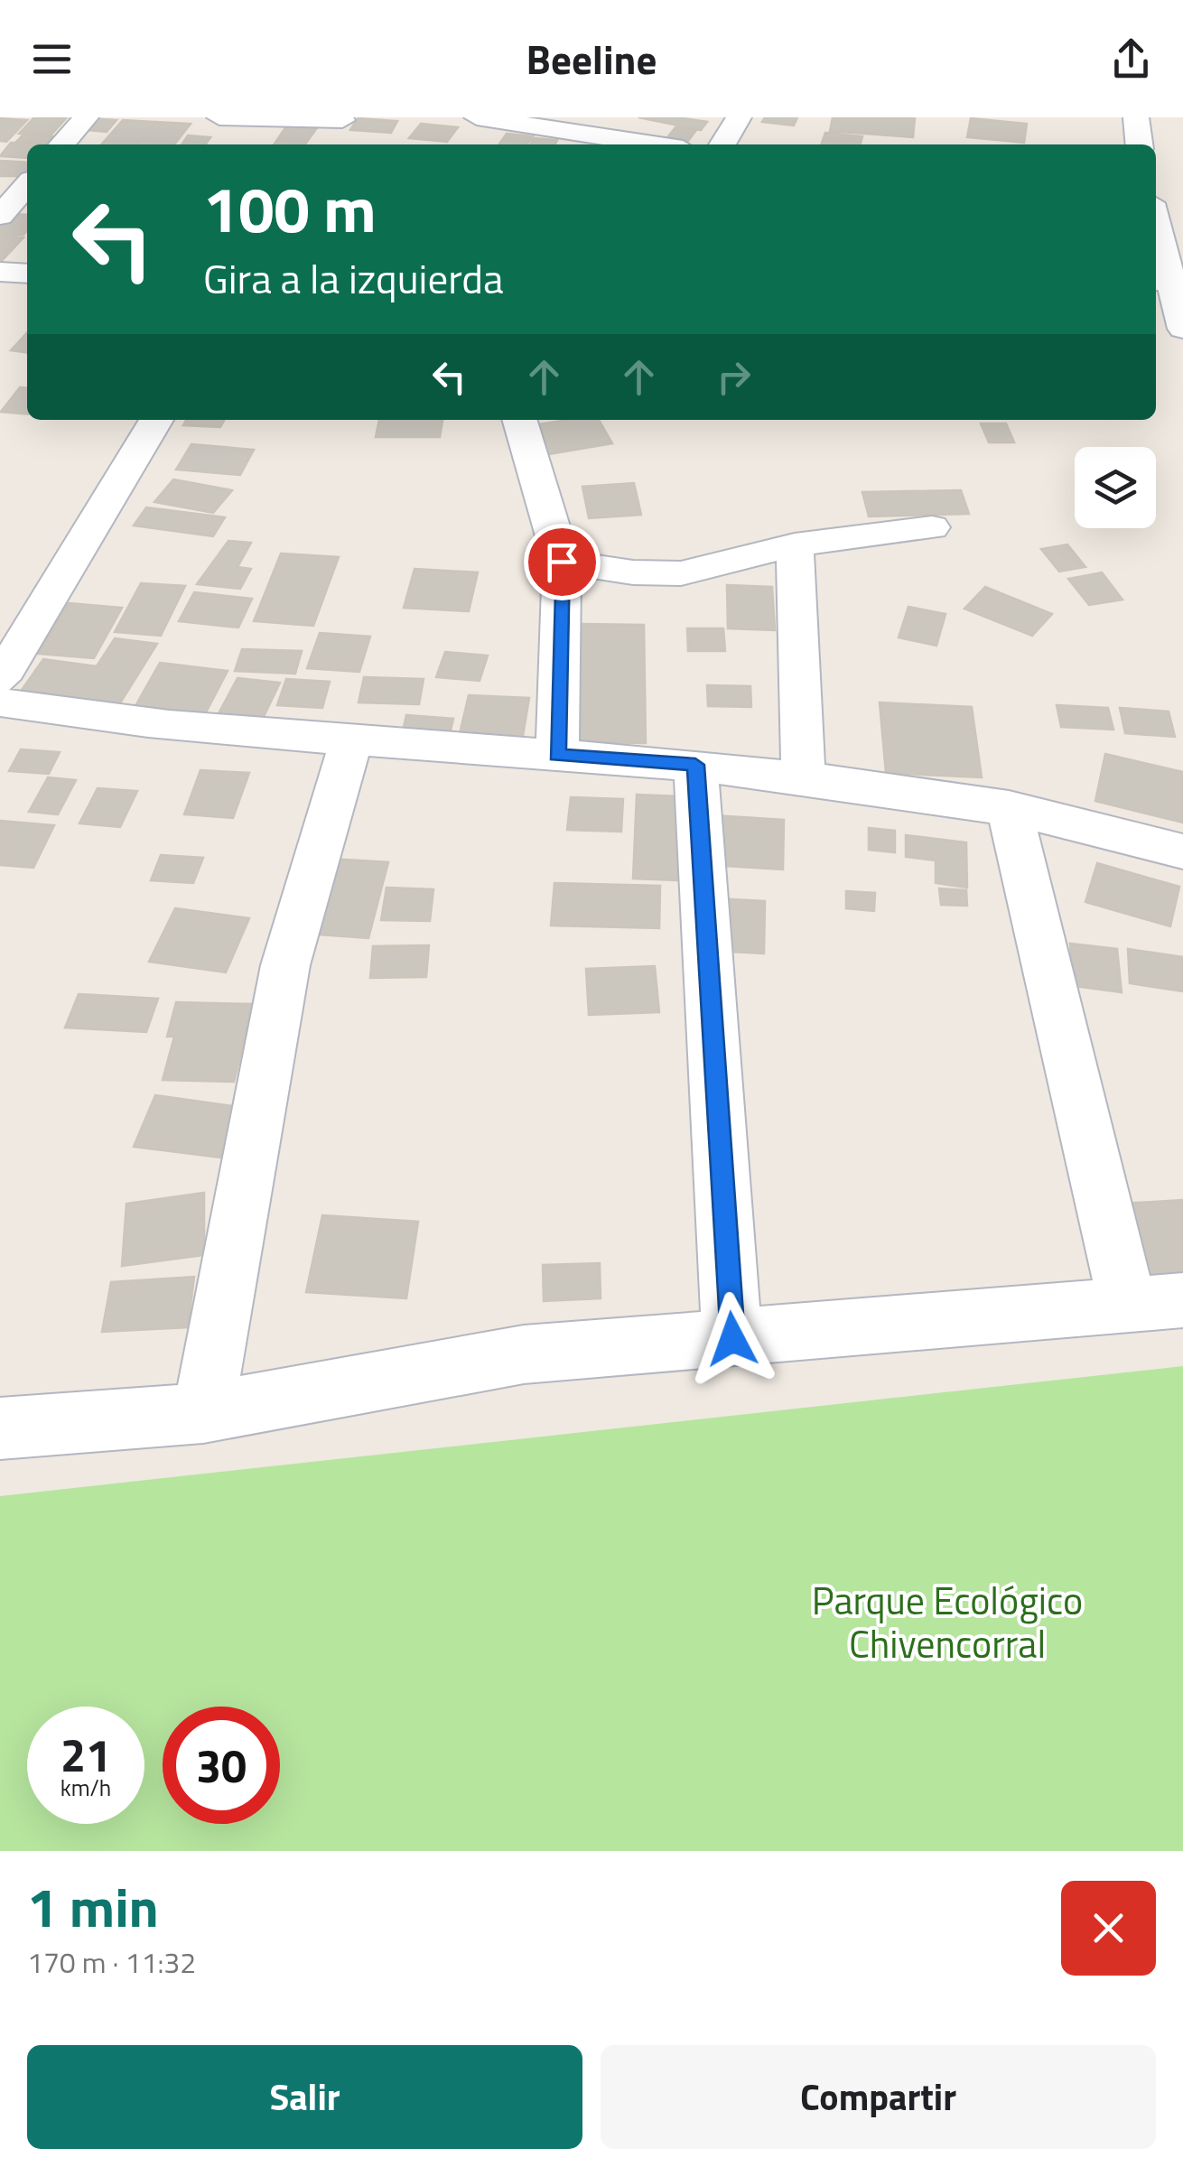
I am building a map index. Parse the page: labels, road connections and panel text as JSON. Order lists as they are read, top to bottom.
{
  "parks": ["Parque Ecológico Chivencorral"],
  "page": {
    "header": "Beeline",
    "turn": ["100 m", "Gira a la izquierda"],
    "speed": "21 km/h",
    "limit": "30",
    "heading": ["1 min", "170 m · 11:32"],
    "buttons": ["Salir", "Compartir"]
  }
}
